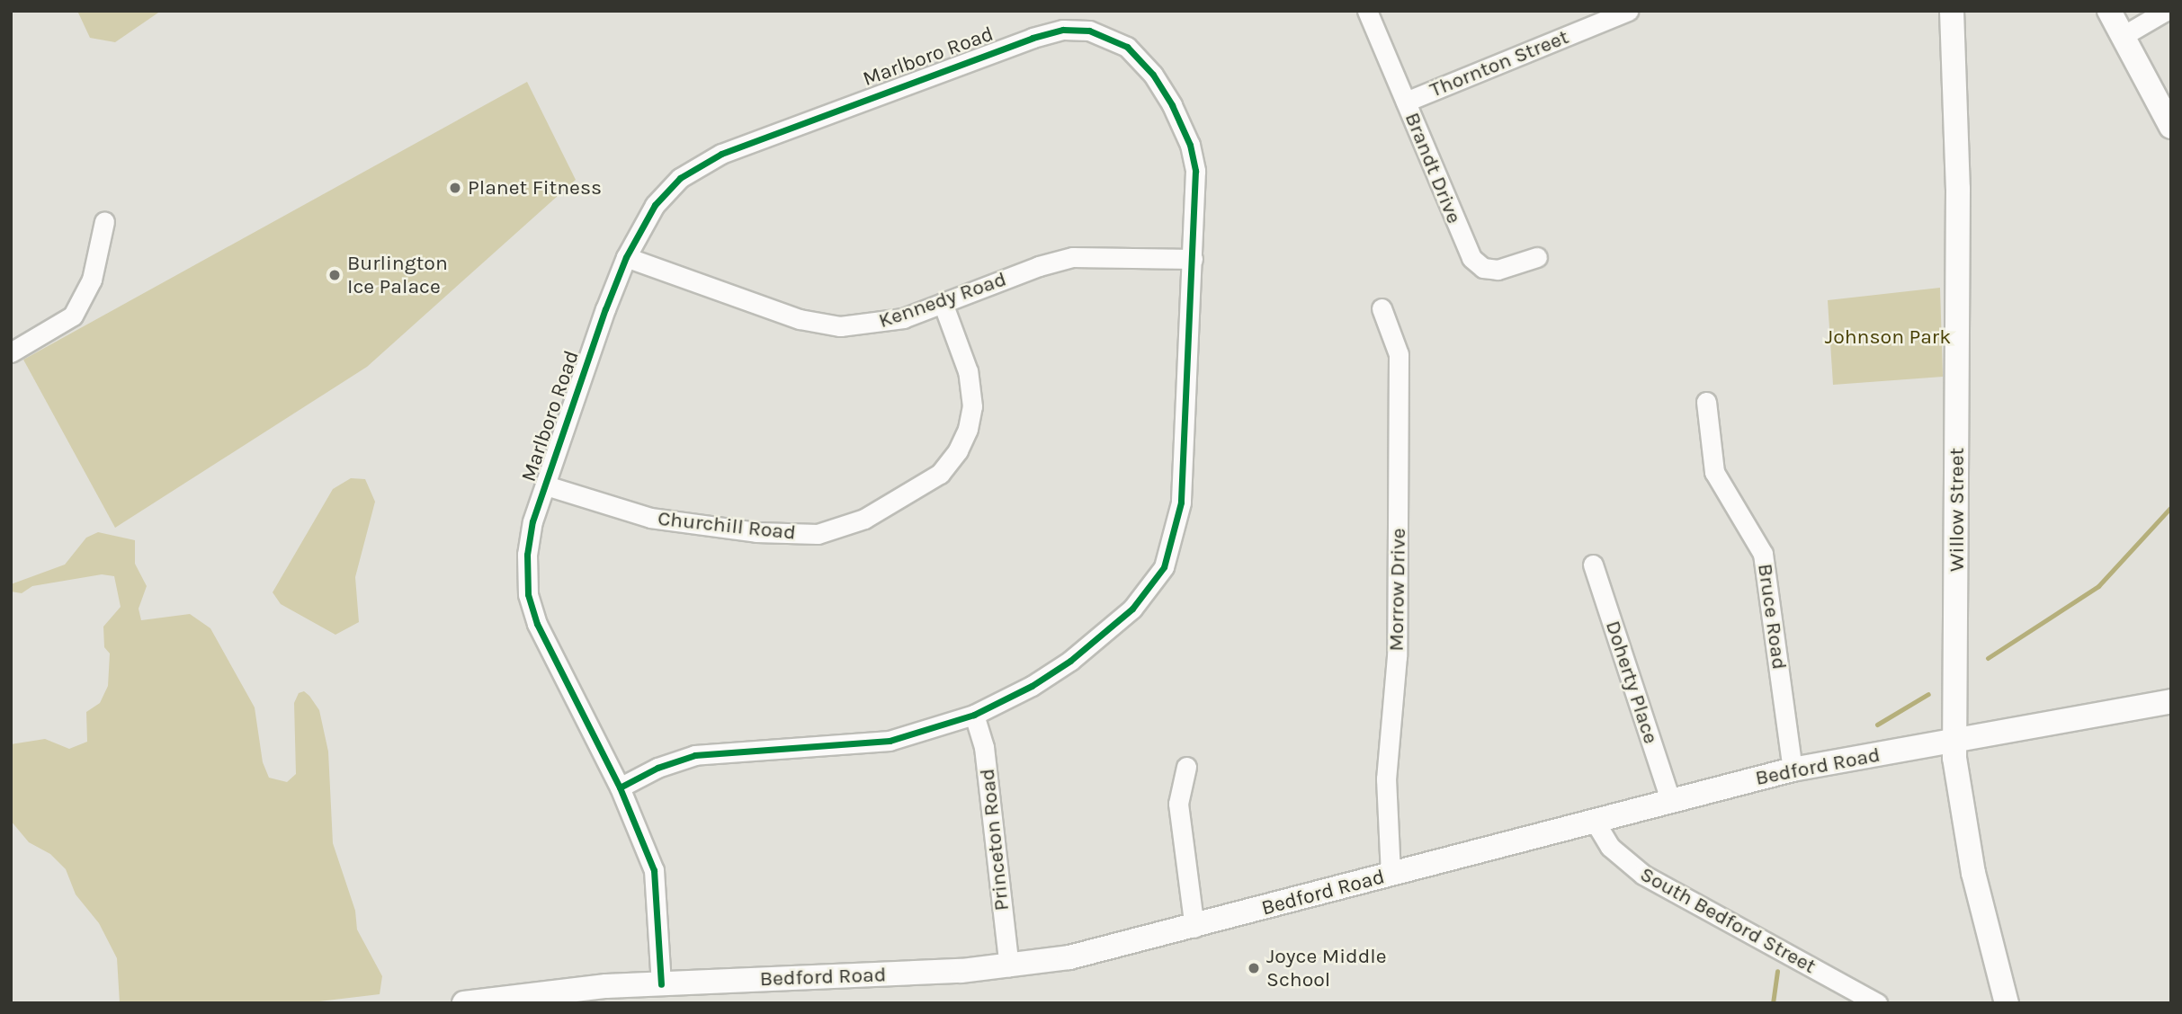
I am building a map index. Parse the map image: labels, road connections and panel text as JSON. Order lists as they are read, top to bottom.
{
  "streets": {
    "street": [
      "Marlboro Road",
      "Thornton Street",
      "Brandt Drive",
      "Kennedy Road",
      "Willow Street",
      "Churchill Road",
      "Morrow Drive",
      "Bruce Road",
      "Doherty Place",
      "Bedford Road",
      "Princeton Road",
      "South Bedford Street"
    ]
  },
  "crossings": [
    ["Marlboro Road", "Kennedy Road"],
    ["Marlboro Road", "Churchill Road"],
    ["Marlboro Road", "Bedford Road"],
    ["Marlboro Road", "Princeton Road"],
    ["Thornton Street", "Brandt Drive"],
    ["Kennedy Road", "Churchill Road"],
    ["Willow Street", "Bedford Road"],
    ["Morrow Drive", "Bedford Road"],
    ["Bruce Road", "Bedford Road"],
    ["Doherty Place", "Bedford Road"],
    ["Bedford Road", "Princeton Road"],
    ["Bedford Road", "South Bedford Street"]
  ],
  "parks": ["Johnson Park"],
  "places": ["Planet Fitness", "Burlington Ice Palace", "Joyce Middle School"]
}
